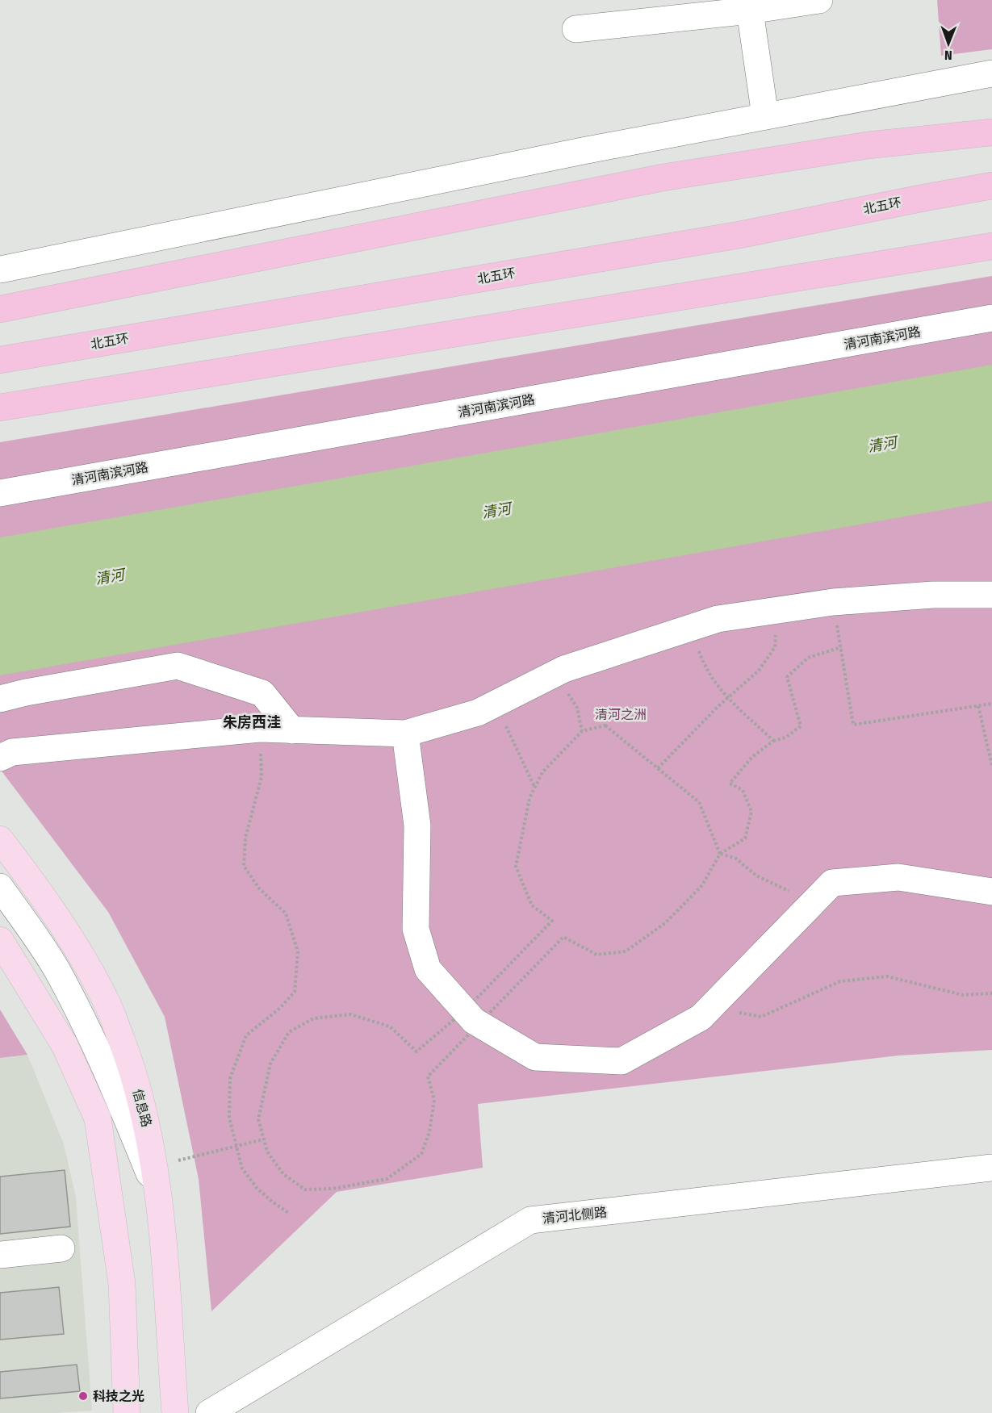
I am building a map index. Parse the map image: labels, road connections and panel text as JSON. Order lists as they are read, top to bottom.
{
  "streets": {
    "highway": ["北五环"],
    "main road": ["信息路"],
    "street": ["清河南滨河路", "清河北侧路"]
  },
  "districts": ["朱房西洼"],
  "water": ["清河"],
  "parks": ["清河之洲"],
  "places": ["科技之光"],
  "north": "bottom"
}
